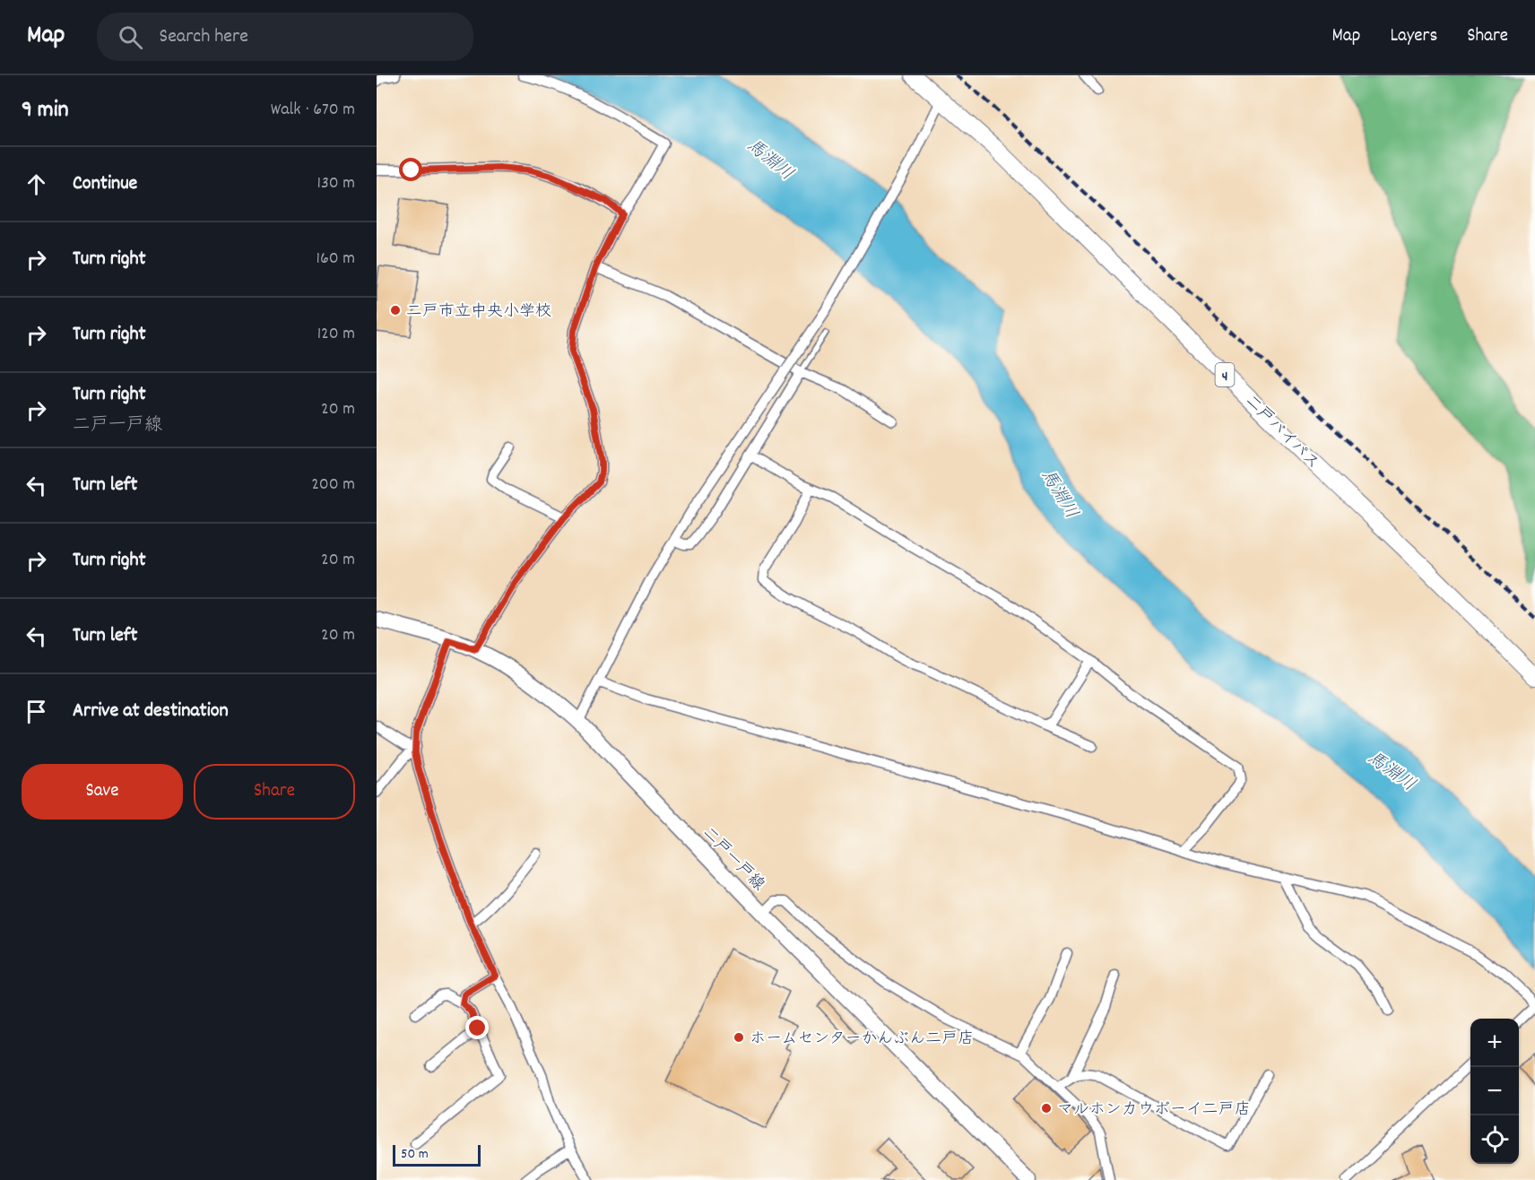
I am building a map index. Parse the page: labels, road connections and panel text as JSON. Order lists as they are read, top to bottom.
{
  "streets": {
    "highway": ["4", "二戸バイパス"],
    "main road": ["二戸一戸線"]
  },
  "water": ["馬淵川"],
  "places": ["二戸市立中央小学校", "ホームセンターかんぶん二戸店", "マルホンカウボーイ二戸店"],
  "scale_bar": "50 m",
  "page": {
    "header": "Map",
    "search": "Search here",
    "nav": ["Map", "Layers", "Share"],
    "heading": ["9 min", "Walk · 670 m"],
    "list": [
      ["Continue", "130 m"],
      ["Turn right", "160 m"],
      ["Turn right", "120 m"],
      ["Turn right", "二戸一戸線", "20 m"],
      ["Turn left", "200 m"],
      ["Turn right", "20 m"],
      ["Turn left", "20 m"],
      "Arrive at destination"
    ],
    "buttons": ["Save", "Share"],
    "map_buttons": ["+", "−"],
    "scale": "50 m"
  }
}
